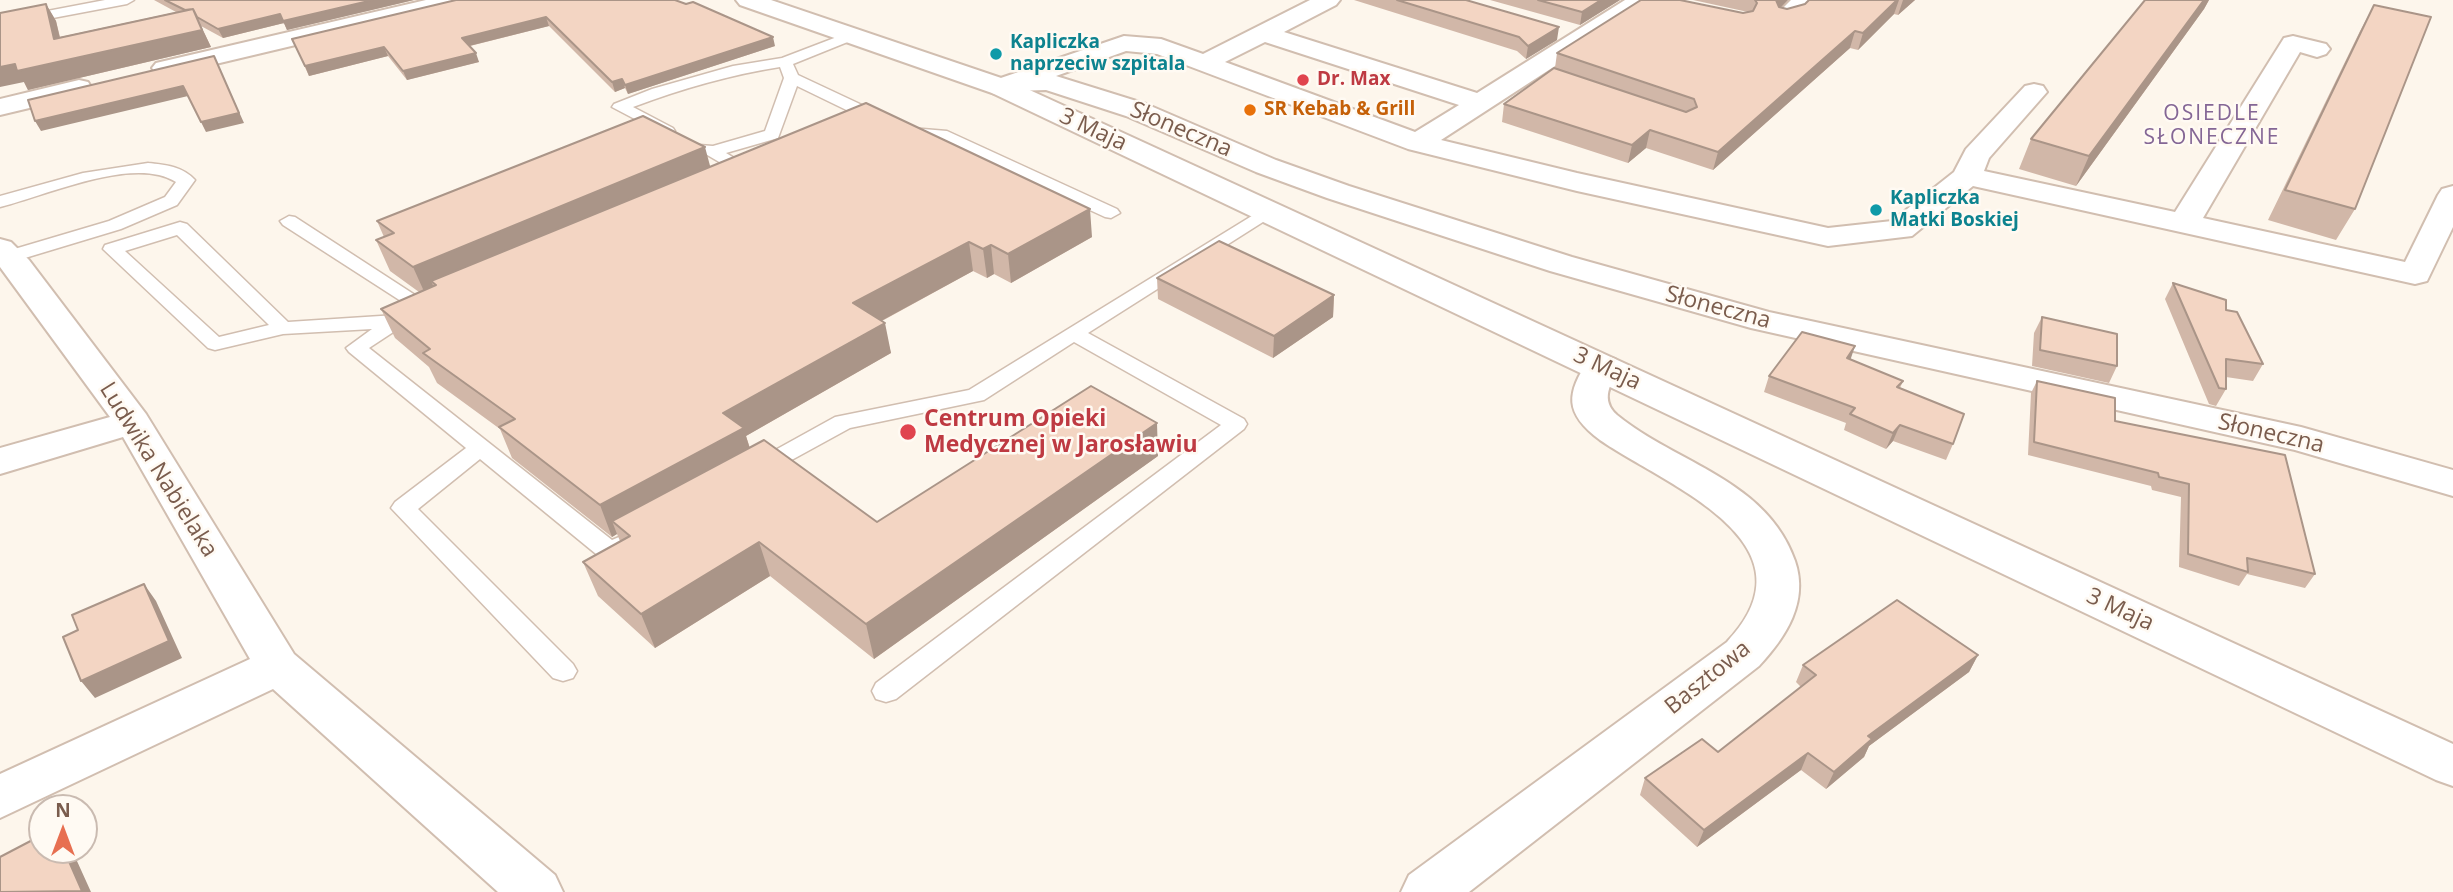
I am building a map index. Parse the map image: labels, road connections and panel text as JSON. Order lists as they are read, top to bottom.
{
  "streets": {
    "street": [
      "3 Maja",
      "Słoneczna",
      "Ludwika Nabielaka",
      "Basztowa"
    ]
  },
  "crossings": [
    ["3 Maja", "Słoneczna"],
    ["3 Maja", "Basztowa"]
  ],
  "districts": ["OSIEDLE SŁONECZNE"],
  "places": [
    "Kapliczka naprzeciw szpitala",
    "Dr. Max",
    "SR Kebab & Grill",
    "Kapliczka Matki Boskiej",
    "Centrum Opieki Medycznej w Jarosławiu"
  ],
  "north": "top"
}
